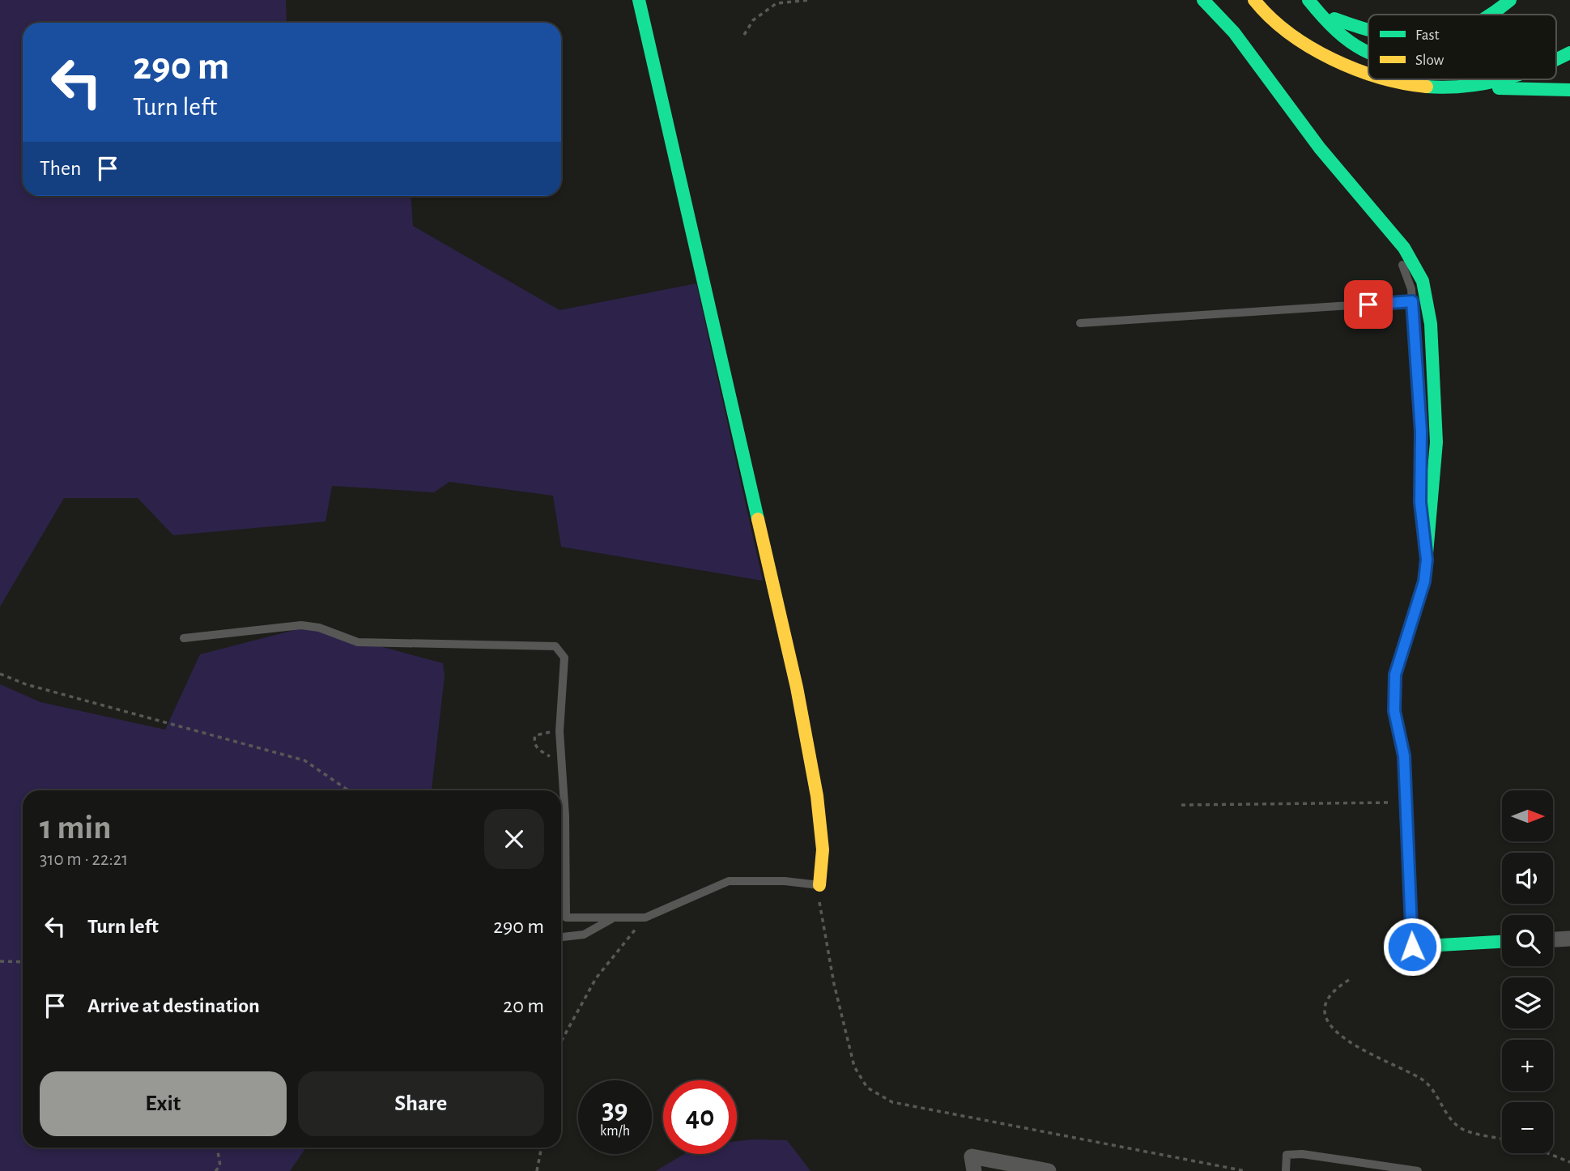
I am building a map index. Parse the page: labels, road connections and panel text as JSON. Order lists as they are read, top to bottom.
{
  "legend": ["Fast", "Slow"],
  "north": "right",
  "page": {
    "turn": ["290 m", "Turn left"],
    "then": "Then",
    "map_buttons": ["+", "−"],
    "heading": ["1 min", "310 m · 22:21"],
    "list": [
      {
        "name": "Turn left",
        "value": "290 m"
      },
      {
        "name": "Arrive at destination",
        "value": "20 m"
      }
    ],
    "buttons": ["Exit", "Share"],
    "speed": "39 km/h",
    "limit": "40"
  }
}
